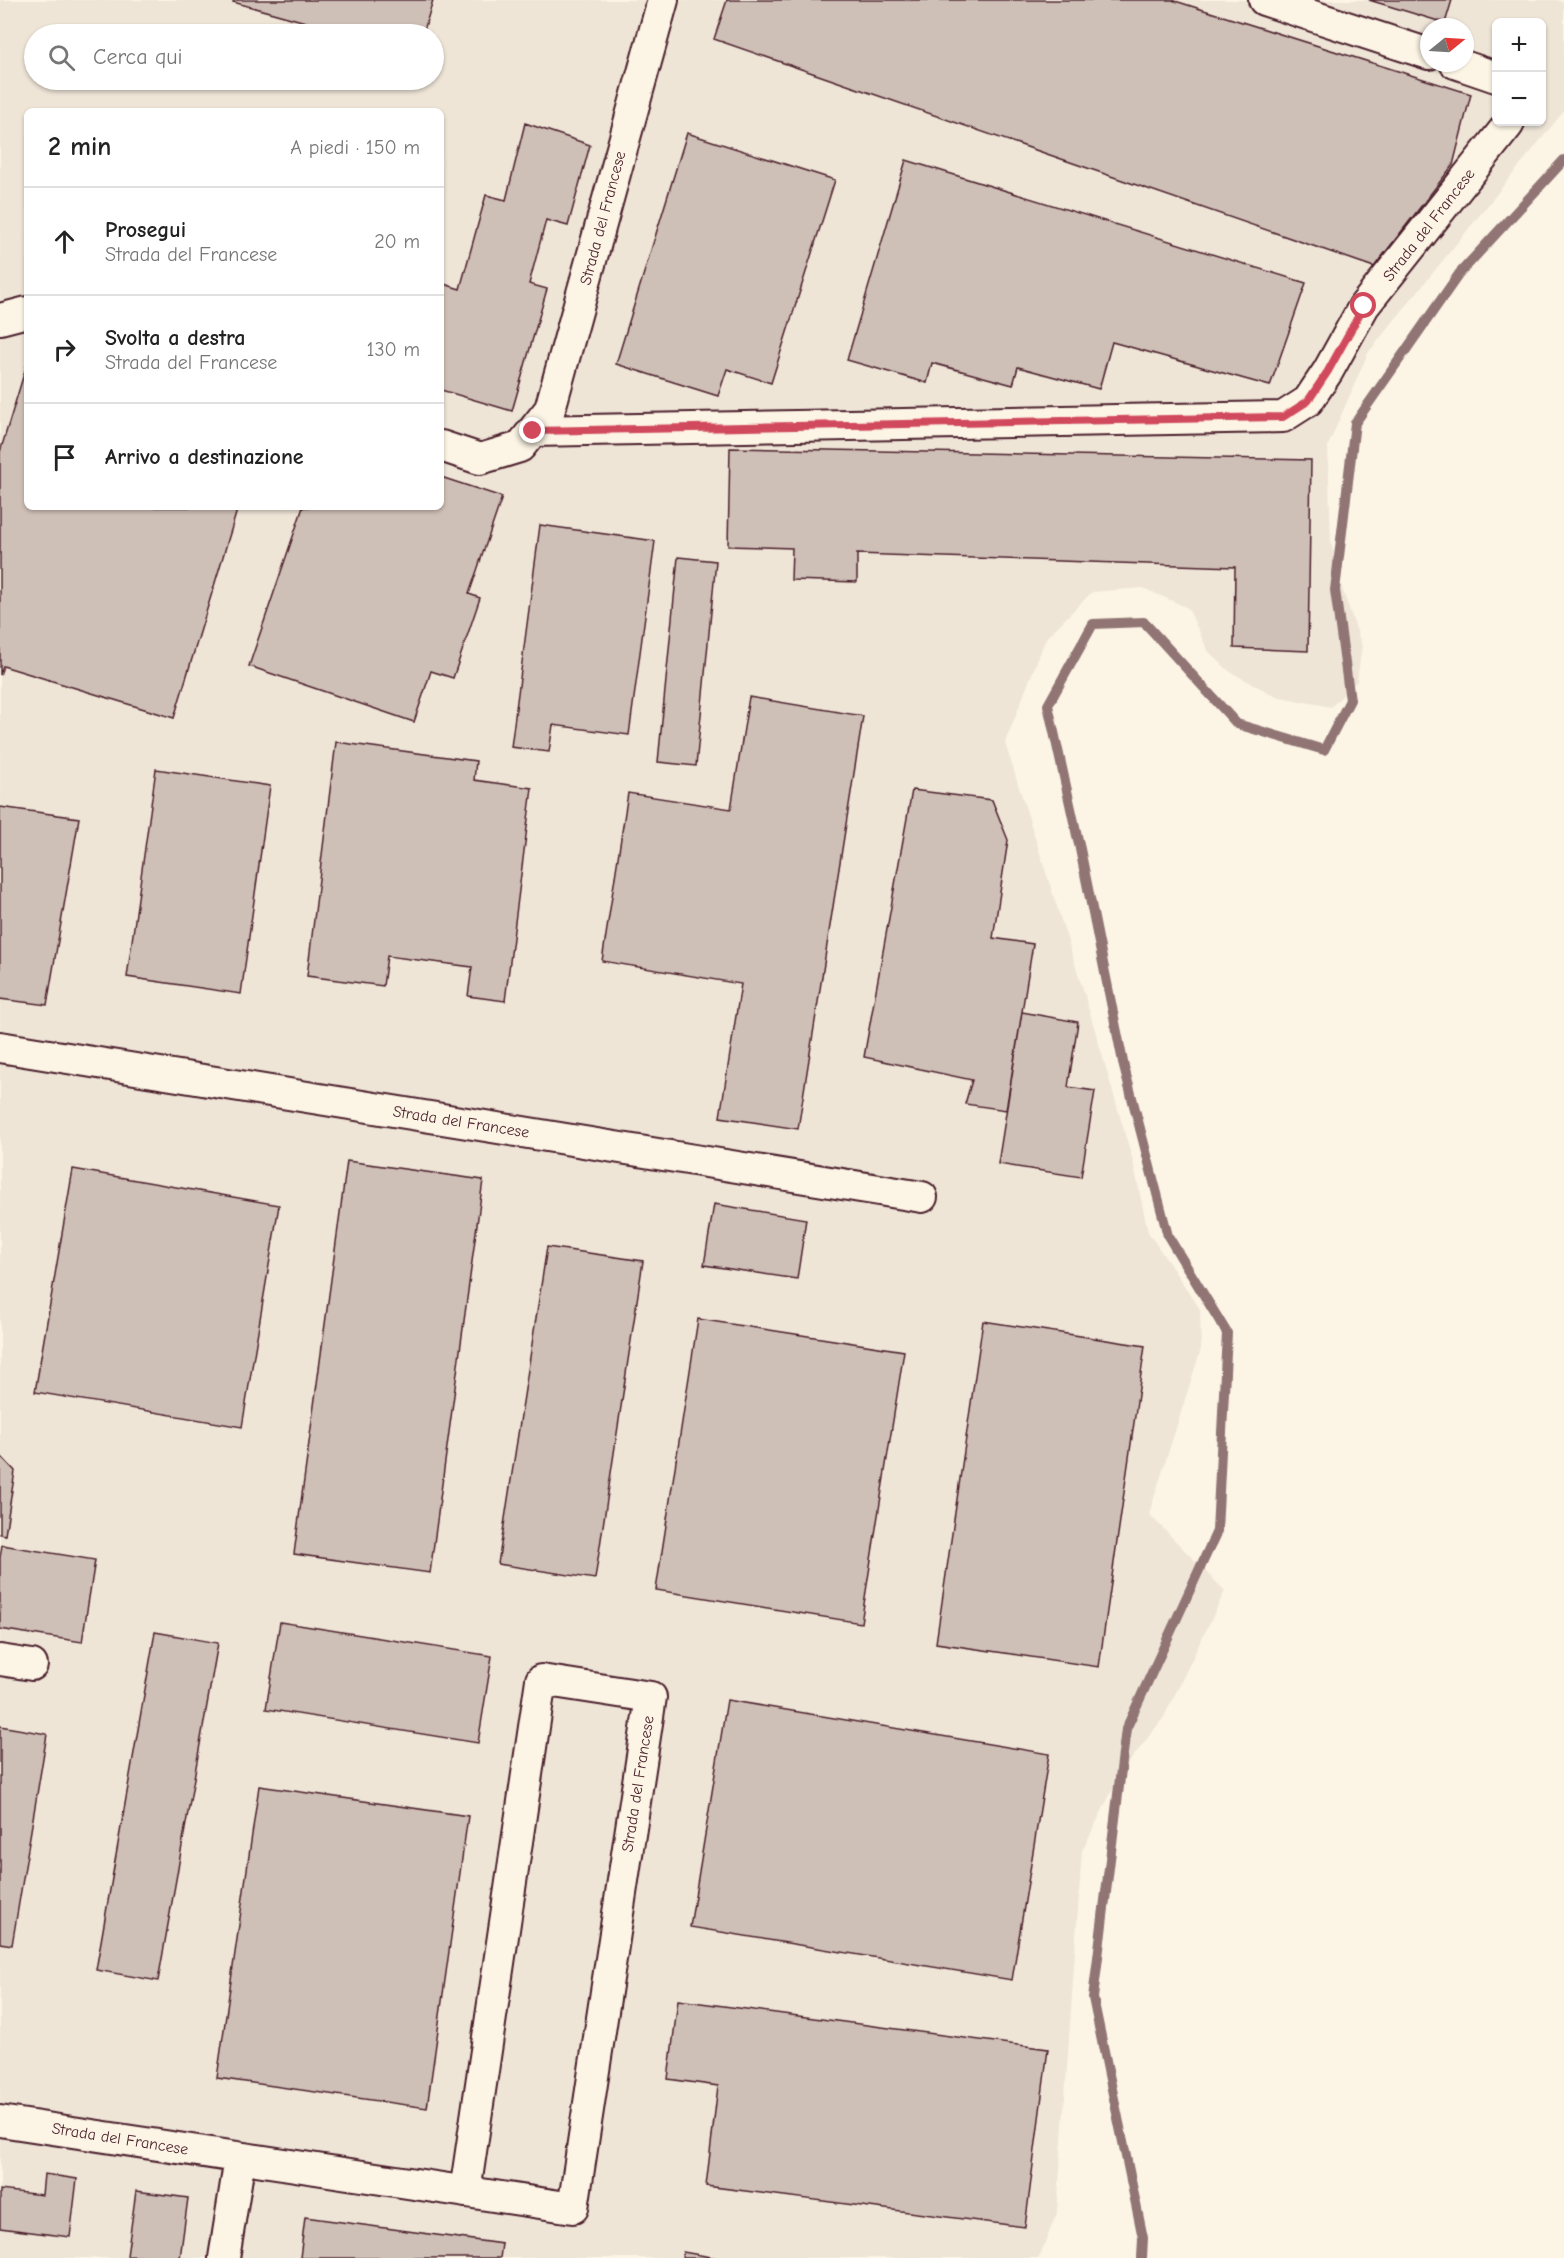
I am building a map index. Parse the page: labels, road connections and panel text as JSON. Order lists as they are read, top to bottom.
{
  "streets": {
    "street": ["Strada del Francese"]
  },
  "north": "right",
  "page": {
    "map_buttons": ["+", "−"],
    "search": "Cerca qui",
    "heading": ["2 min", "A piedi · 150 m"],
    "list": [
      ["Prosegui", "Strada del Francese", "20 m"],
      ["Svolta a destra", "Strada del Francese", "130 m"],
      "Arrivo a destinazione"
    ]
  }
}
